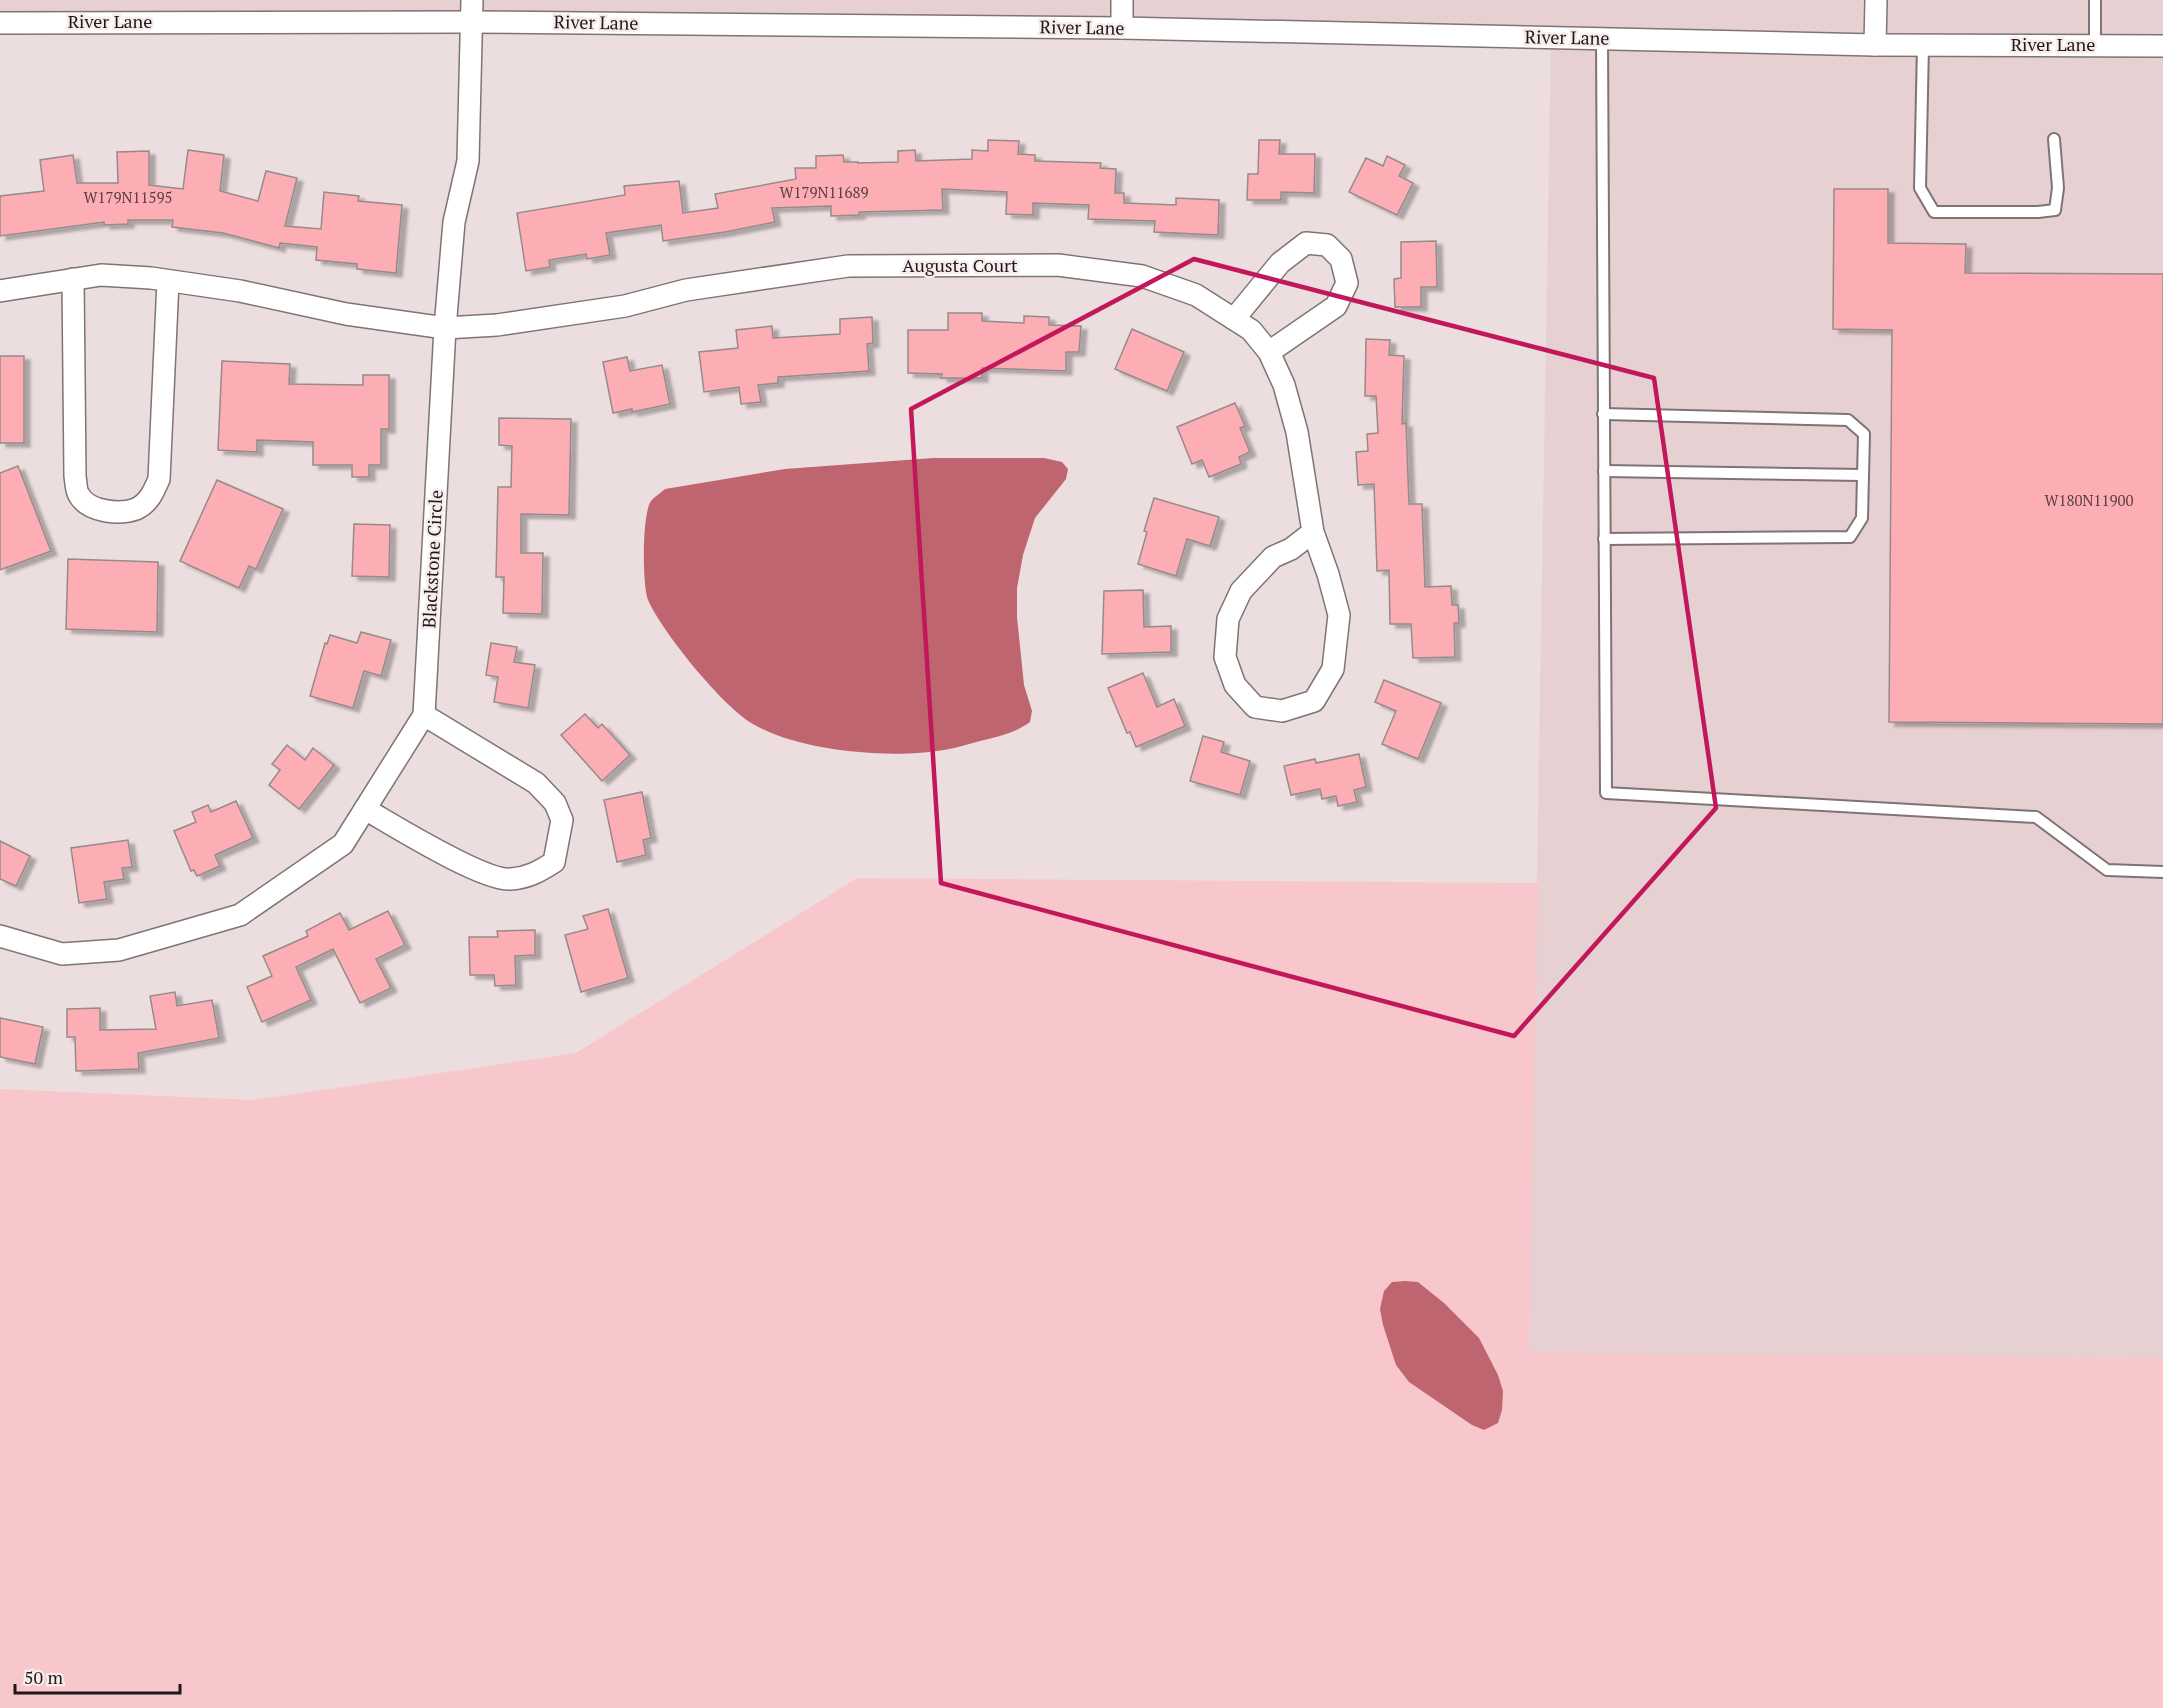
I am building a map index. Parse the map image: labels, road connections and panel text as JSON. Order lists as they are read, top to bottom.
{
  "streets": {
    "street": ["River Lane", "Augusta Court", "Blackstone Circle"]
  },
  "crossings": [
    ["River Lane", "Blackstone Circle"],
    ["Augusta Court", "Blackstone Circle"]
  ],
  "house_numbers": ["W179N11689", "W179N11595", "W180N11900"],
  "scale_bar": "50 m"
}
